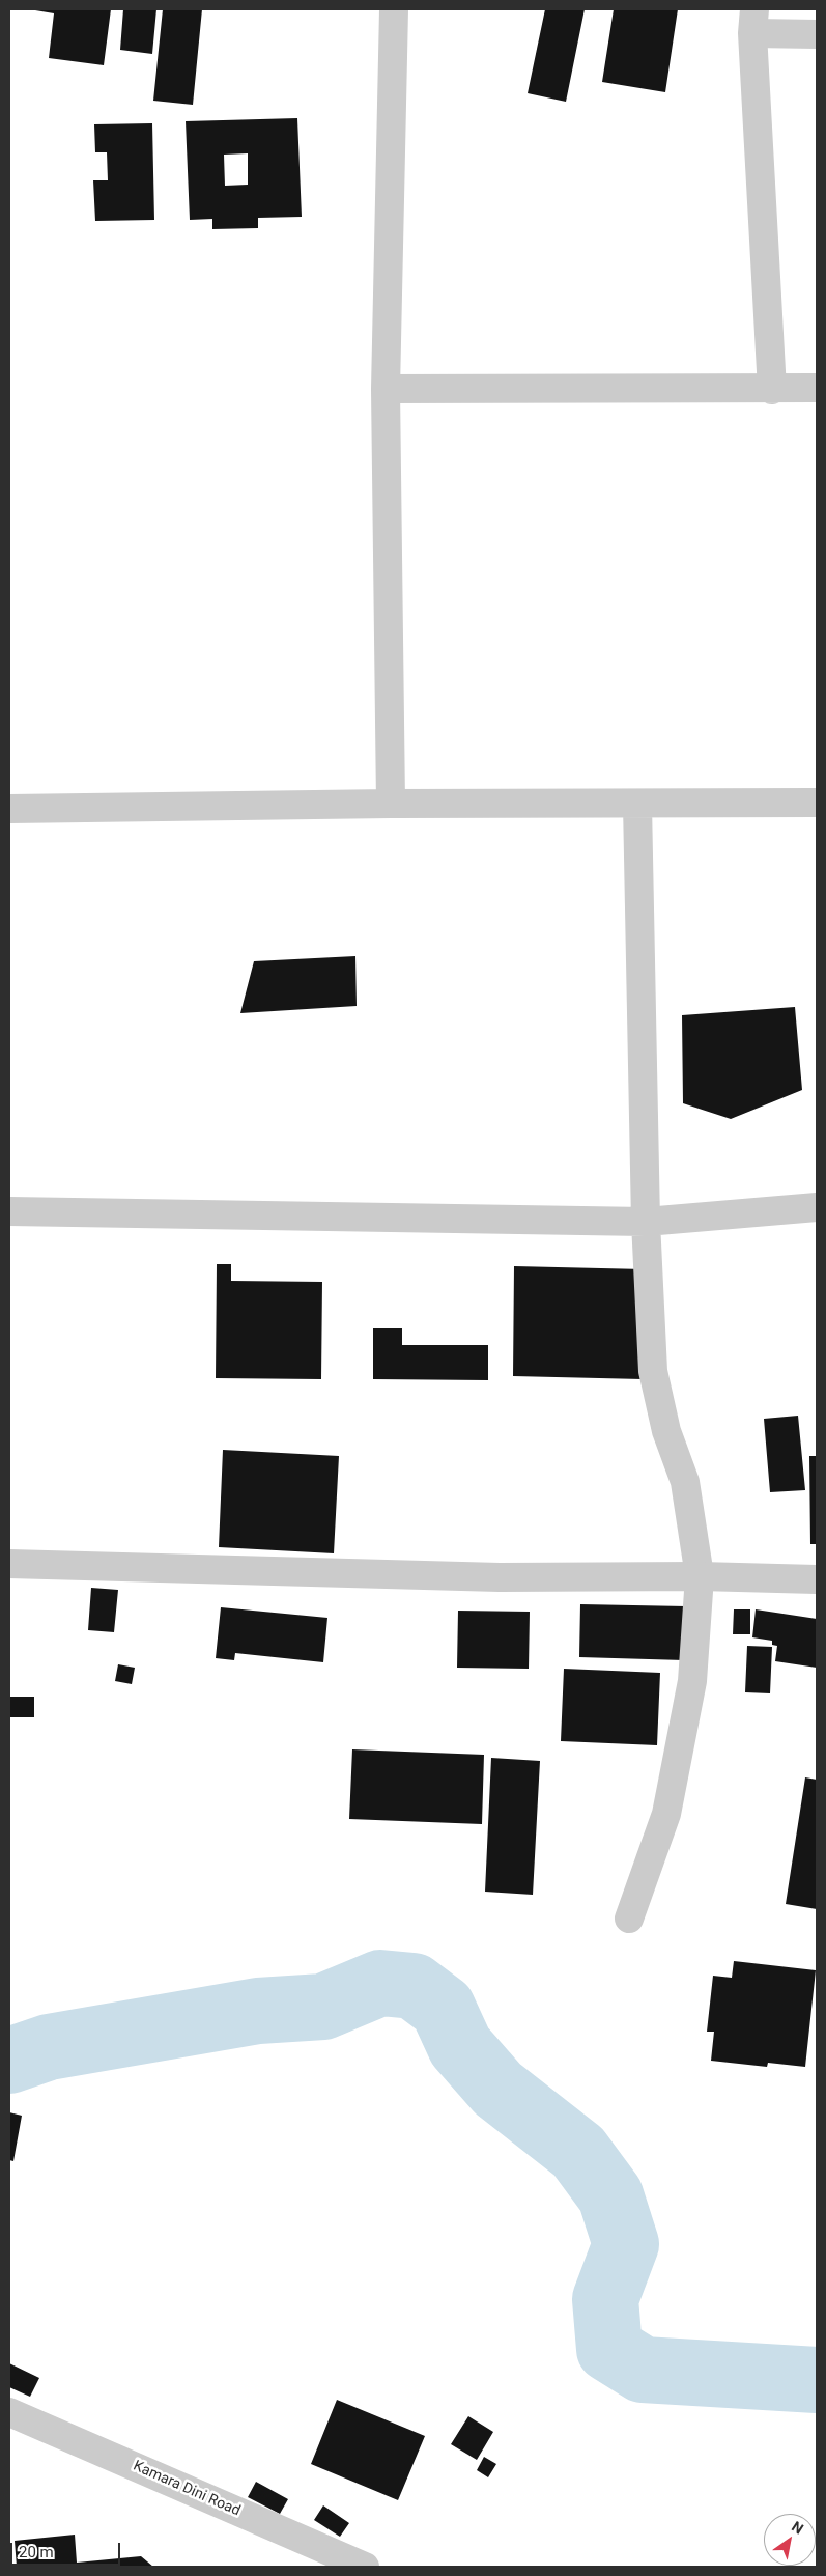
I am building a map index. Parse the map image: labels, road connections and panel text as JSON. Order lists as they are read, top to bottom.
{
  "streets": {
    "street": ["Kamara Dini Road"]
  },
  "scale_bar": "20 m",
  "north": "top right"
}
